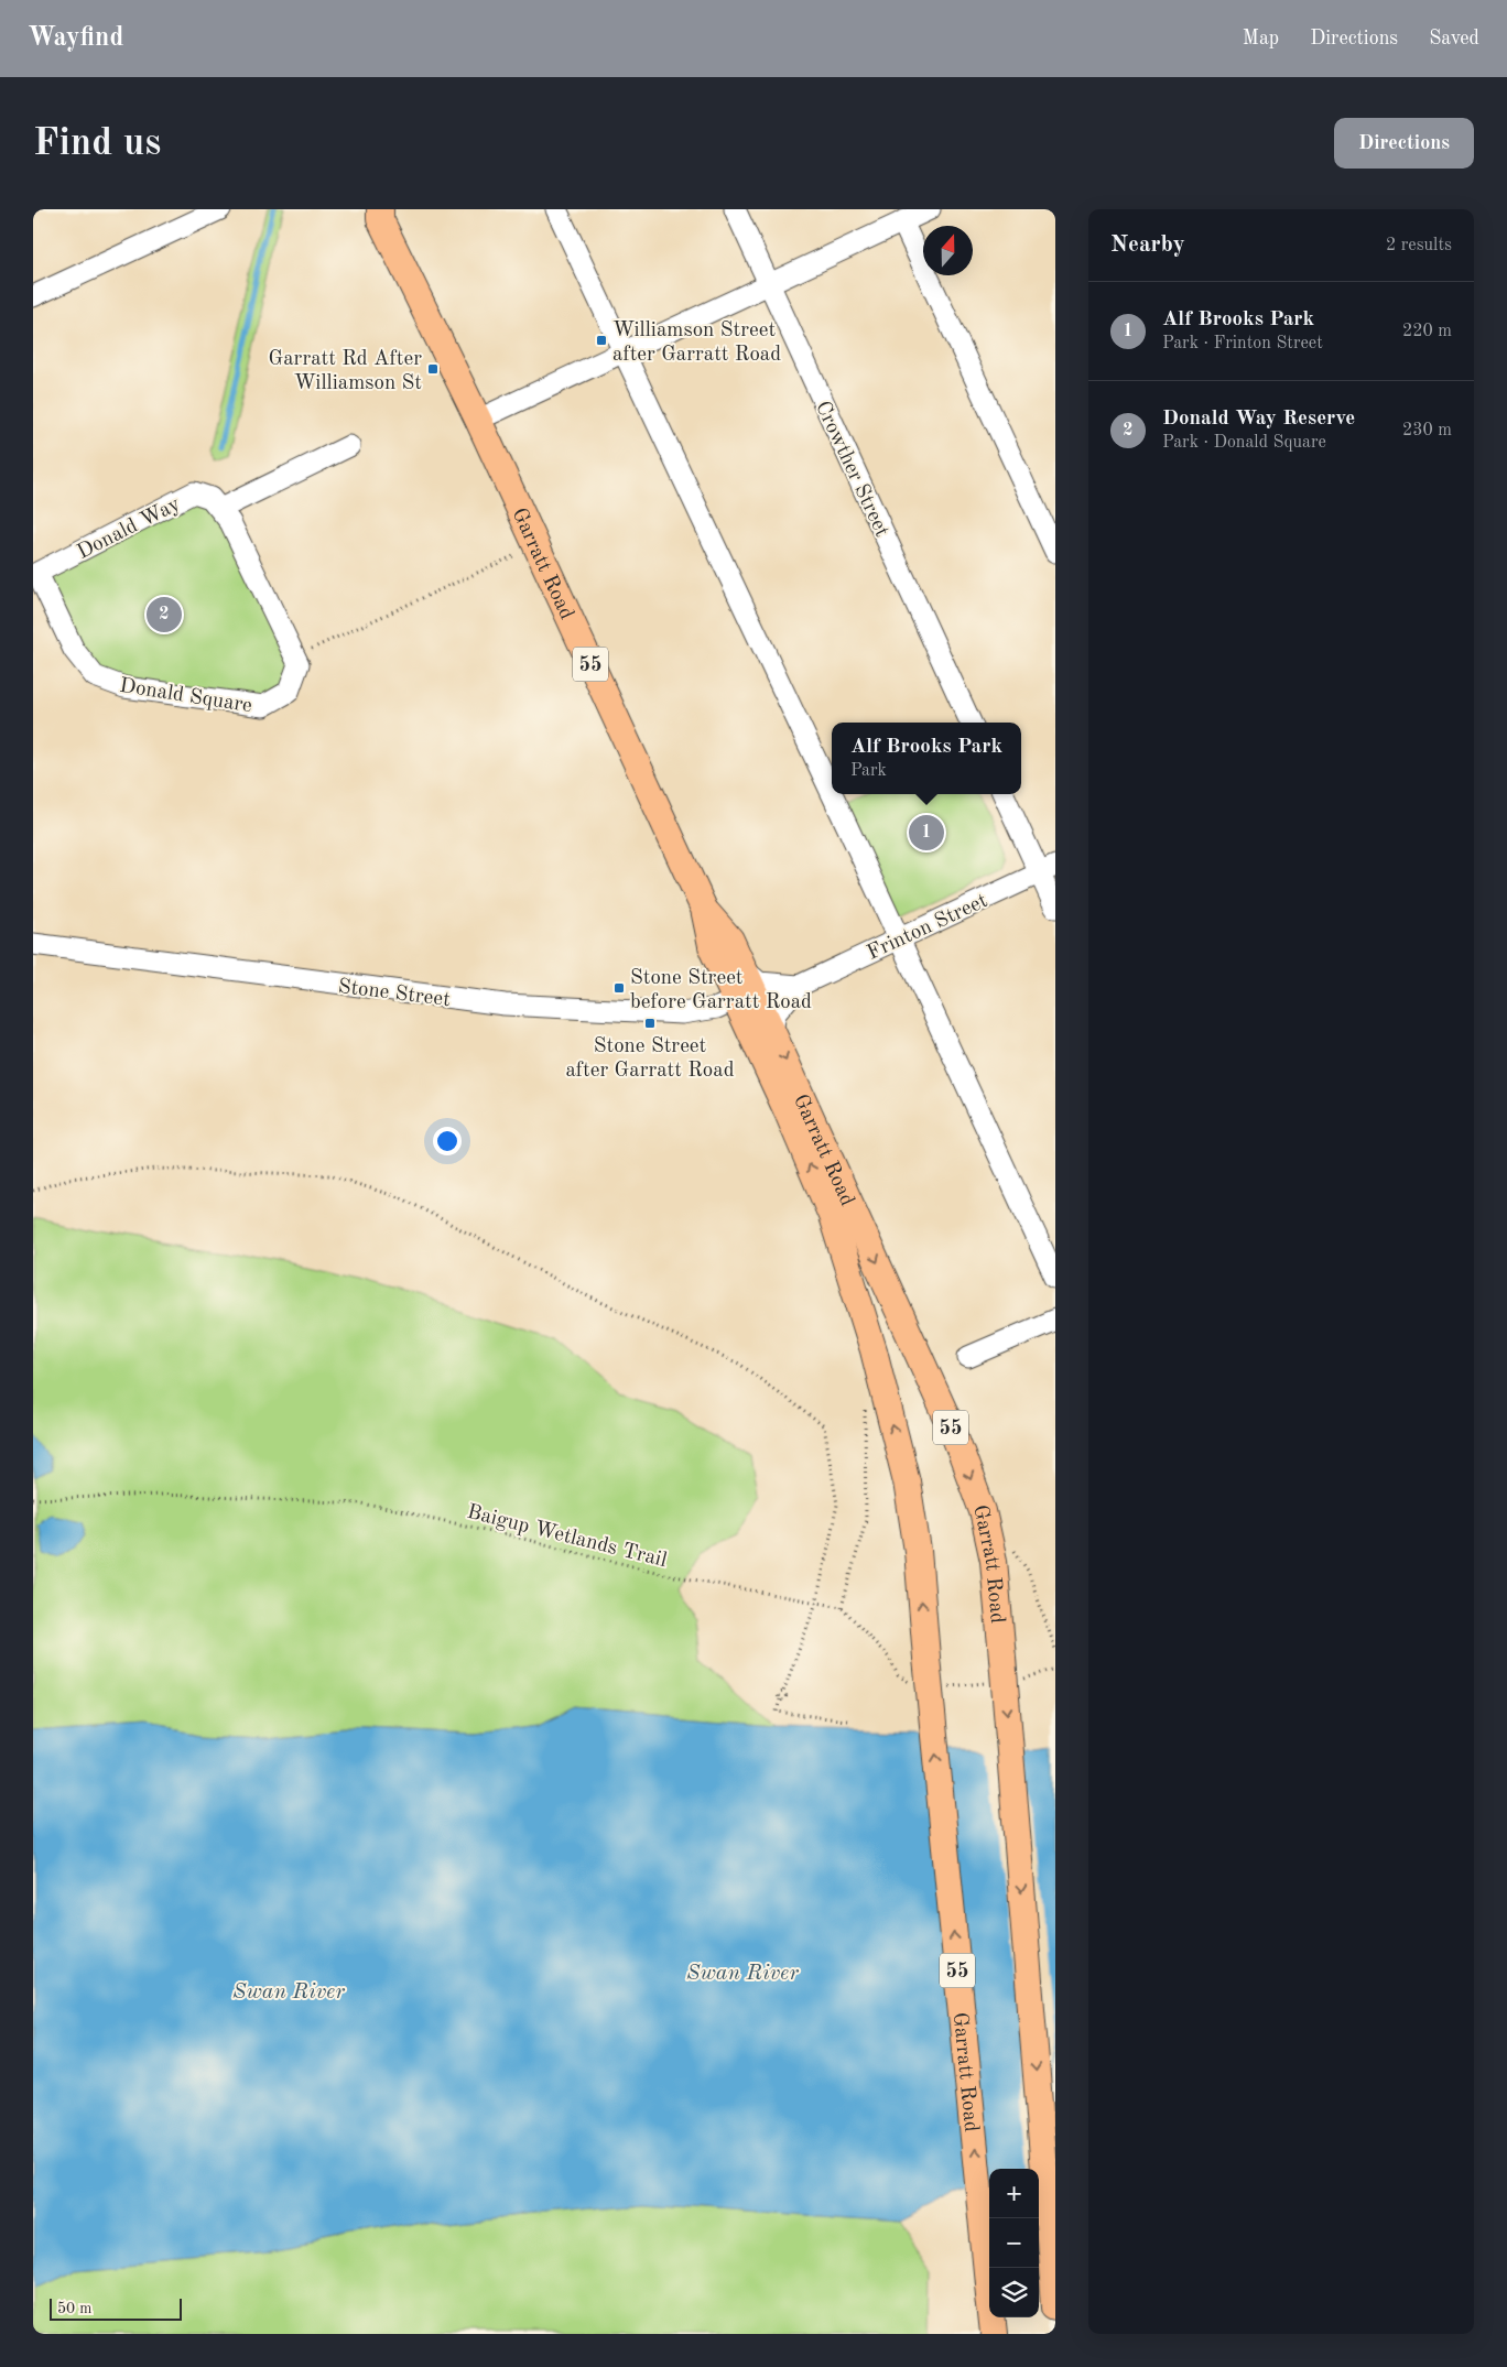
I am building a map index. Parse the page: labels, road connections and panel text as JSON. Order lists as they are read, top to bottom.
{
  "streets": {
    "main road": ["Garratt Road", "55"],
    "street": [
      "Crowther Street",
      "Donald Way",
      "Donald Square",
      "Frinton Street",
      "Stone Street"
    ],
    "path": ["Baigup Wetlands Trail"]
  },
  "crossings": [
    ["Donald Way", "Donald Square"],
    ["Garratt Road", "Frinton Street"],
    ["Garratt Road", "Stone Street"],
    ["Frinton Street", "Stone Street"]
  ],
  "water": ["Swan River"],
  "places": {
    "transit": [
      "Williamson Street after Garratt Road",
      "Garratt Rd After Williamson St",
      "Stone Street before Garratt Road",
      "Stone Street after Garratt Road"
    ]
  },
  "scale_bar": "50 m",
  "north": "top",
  "page": {
    "header": "Wayfind",
    "nav": ["Map", "Directions", "Saved"],
    "buttons": "Directions",
    "title": "Find us",
    "heading": ["Nearby", "2 results"],
    "list": [
      {
        "mark": "1",
        "name": "Alf Brooks Park",
        "note": "Park · Frinton Street",
        "value": "220 m"
      },
      {
        "mark": "2",
        "name": "Donald Way Reserve",
        "note": "Park · Donald Square",
        "value": "230 m"
      }
    ],
    "pins": ["2", "1"],
    "popup": ["Alf Brooks Park", "Park"],
    "map_buttons": ["+", "−"],
    "scale": "50 m"
  }
}
